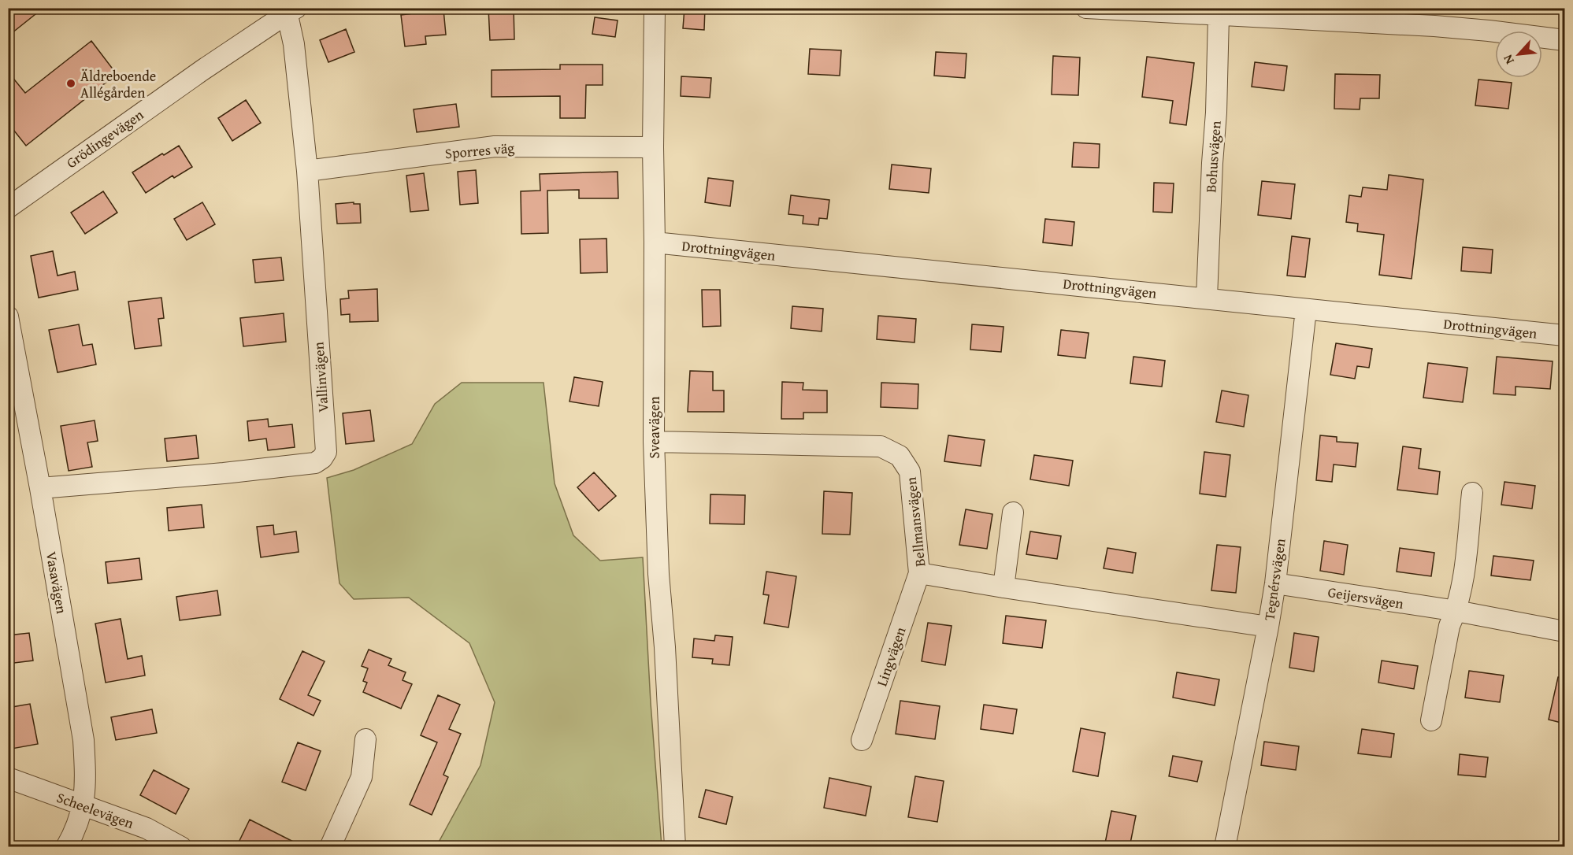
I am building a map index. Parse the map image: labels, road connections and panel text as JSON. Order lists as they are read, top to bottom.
{
  "streets": {
    "street": [
      "Grödingevägen",
      "Sporres väg",
      "Bohusvägen",
      "Drottningvägen",
      "Vallinvägen",
      "Sveavägen",
      "Bellmansvägen",
      "Tegnérsvägen",
      "Vasavägen",
      "Geijersvägen",
      "Lingvägen",
      "Scheelevägen"
    ]
  },
  "crossings": [
    ["Grödingevägen", "Vallinvägen"],
    ["Sporres väg", "Vallinvägen"],
    ["Sporres väg", "Sveavägen"],
    ["Bohusvägen", "Drottningvägen"],
    ["Drottningvägen", "Sveavägen"],
    ["Drottningvägen", "Tegnérsvägen"],
    ["Vallinvägen", "Vasavägen"],
    ["Sveavägen", "Bellmansvägen"],
    ["Bellmansvägen", "Tegnérsvägen"],
    ["Bellmansvägen", "Lingvägen"],
    ["Tegnérsvägen", "Geijersvägen"],
    ["Vasavägen", "Scheelevägen"]
  ],
  "places": ["Äldreboende Allégården"],
  "north": "bottom left"
}
